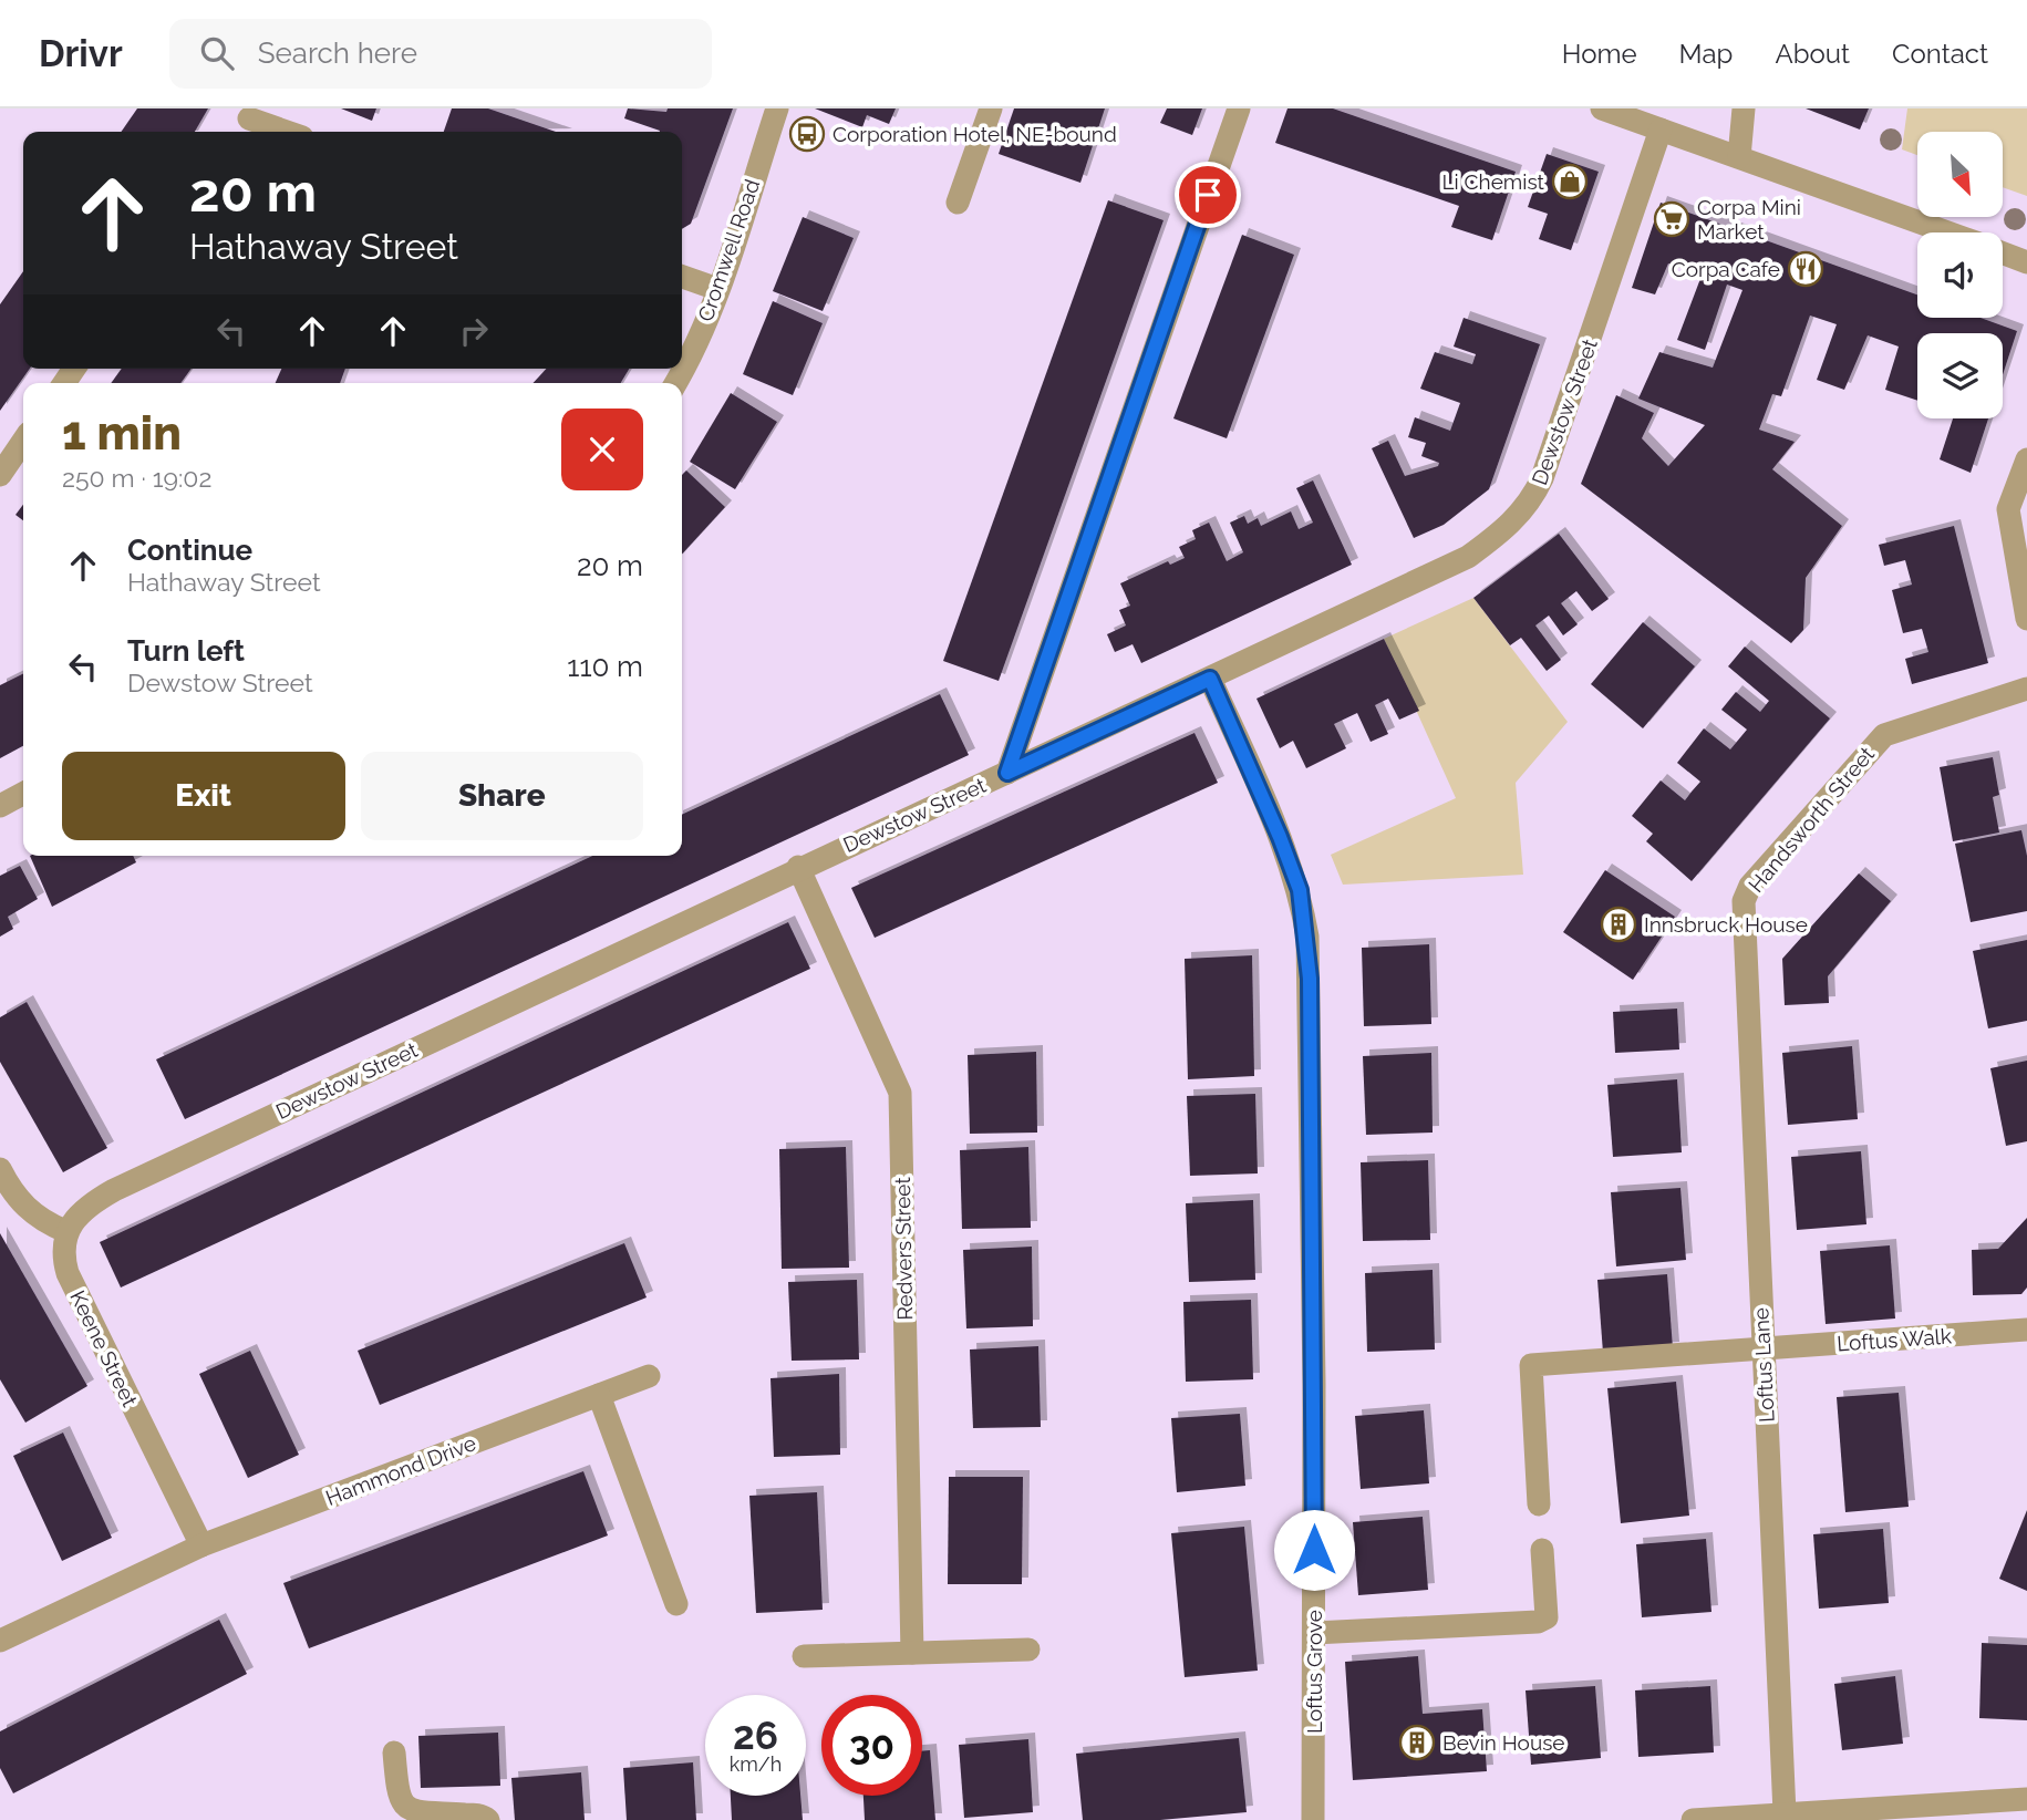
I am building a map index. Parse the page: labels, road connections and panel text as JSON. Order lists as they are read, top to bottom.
{
  "streets": {
    "street": [
      "Cromwell Road",
      "Dewstow Street",
      "Handsworth Street",
      "Redvers Street",
      "Loftus Walk",
      "Keene Street",
      "Loftus Lane",
      "Hammond Drive",
      "Loftus Grove"
    ]
  },
  "crossings": [
    ["Dewstow Street", "Redvers Street"],
    ["Dewstow Street", "Keene Street"],
    ["Dewstow Street", "Loftus Grove"],
    ["Handsworth Street", "Loftus Lane"],
    ["Loftus Walk", "Loftus Lane"],
    ["Keene Street", "Hammond Drive"]
  ],
  "places": {
    "bus stop": ["Corporation Hotel, NE-bound"],
    "shop": ["Li Chemist"],
    "supermarket": ["Corpa Mini Market"],
    "restaurant": ["Corpa Cafe"],
    "building": ["Innsbruck House", "Bevin House"]
  },
  "north": "bottom right",
  "page": {
    "header": "Drivr",
    "search": "Search here",
    "nav": [
      "Home",
      "Map",
      "About",
      "Contact"
    ],
    "turn": ["20 m", "Hathaway Street"],
    "heading": ["1 min", "250 m · 19:02"],
    "list": [
      {
        "name": "Continue",
        "note": "Hathaway Street",
        "value": "20 m"
      },
      {
        "name": "Turn left",
        "note": "Dewstow Street",
        "value": "110 m"
      }
    ],
    "buttons": ["Exit", "Share"],
    "speed": "26 km/h",
    "limit": "30"
  }
}
